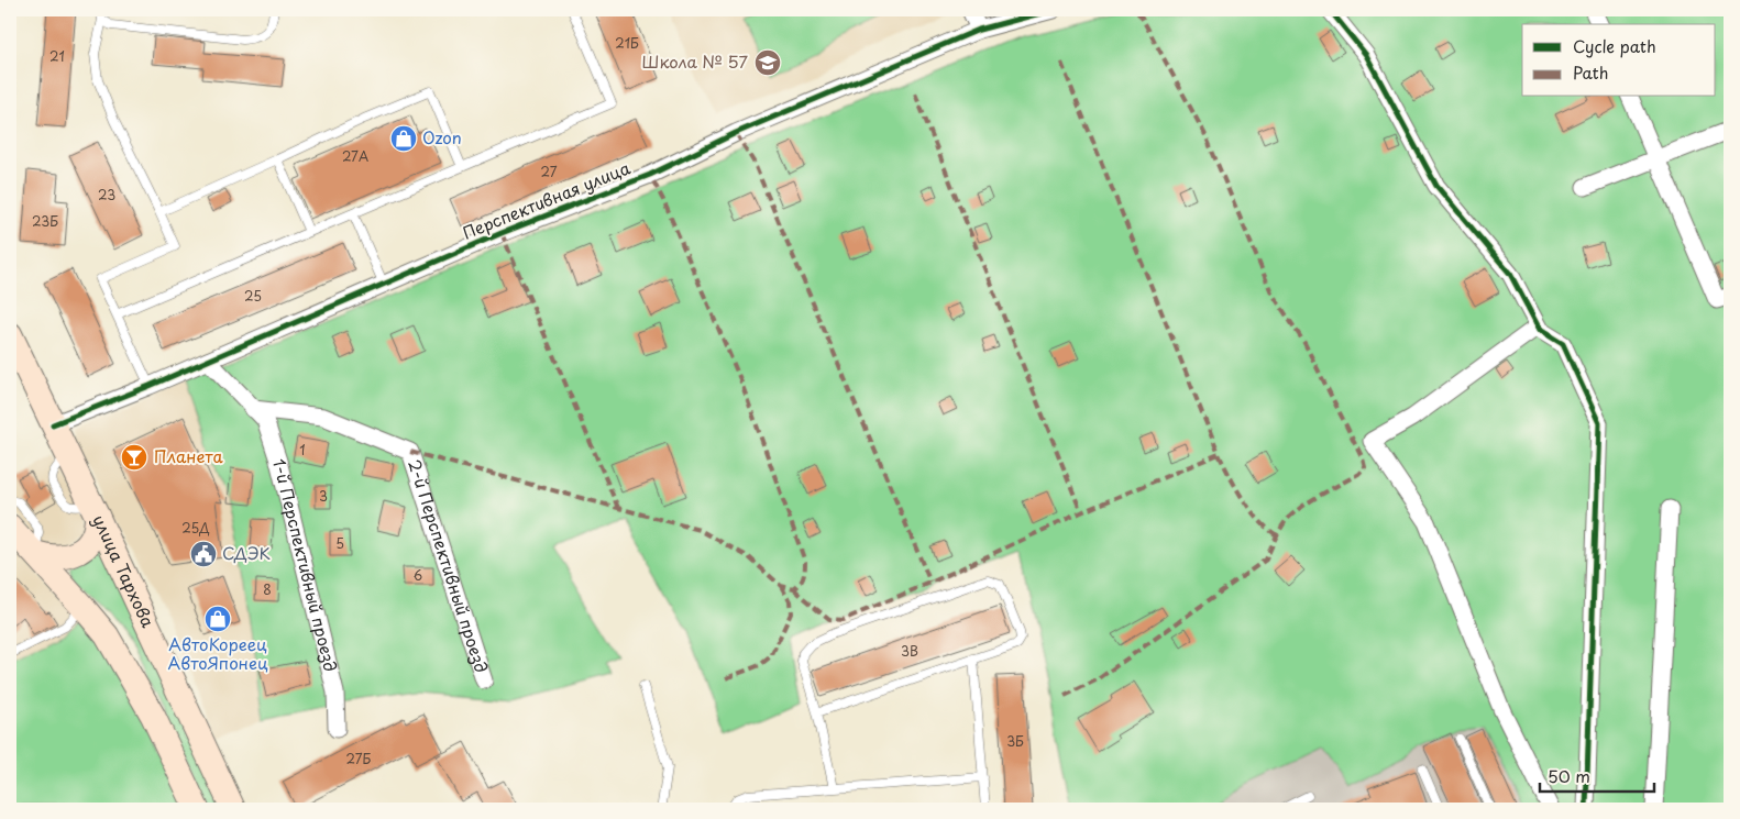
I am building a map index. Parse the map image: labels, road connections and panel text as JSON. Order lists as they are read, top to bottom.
{
  "streets": {
    "main road": ["улица Тархова"],
    "street": ["Перспективная улица", "1-й Перспективный проезд", "2-й Перспективный проезд"]
  },
  "crossings": [
    ["Перспективная улица", "1-й Перспективный проезд"],
    ["Перспективная улица", "улица Тархова"],
    ["1-й Перспективный проезд", "2-й Перспективный проезд"]
  ],
  "places": {
    "school or university": ["Школа № 57"],
    "shop": ["Ozon", "АвтоКореец АвтоЯпонец"],
    "bar": ["Планета"],
    "public building": ["СДЭК"]
  },
  "house_numbers": [
    "21Б",
    "21",
    "27А",
    "27",
    "23",
    "23Б",
    "25",
    "1",
    "3",
    "25Д",
    "5",
    "6",
    "8",
    "3В",
    "3Б",
    "27Б"
  ],
  "legend": ["Cycle path", "Path"],
  "scale_bar": "50 m"
}
